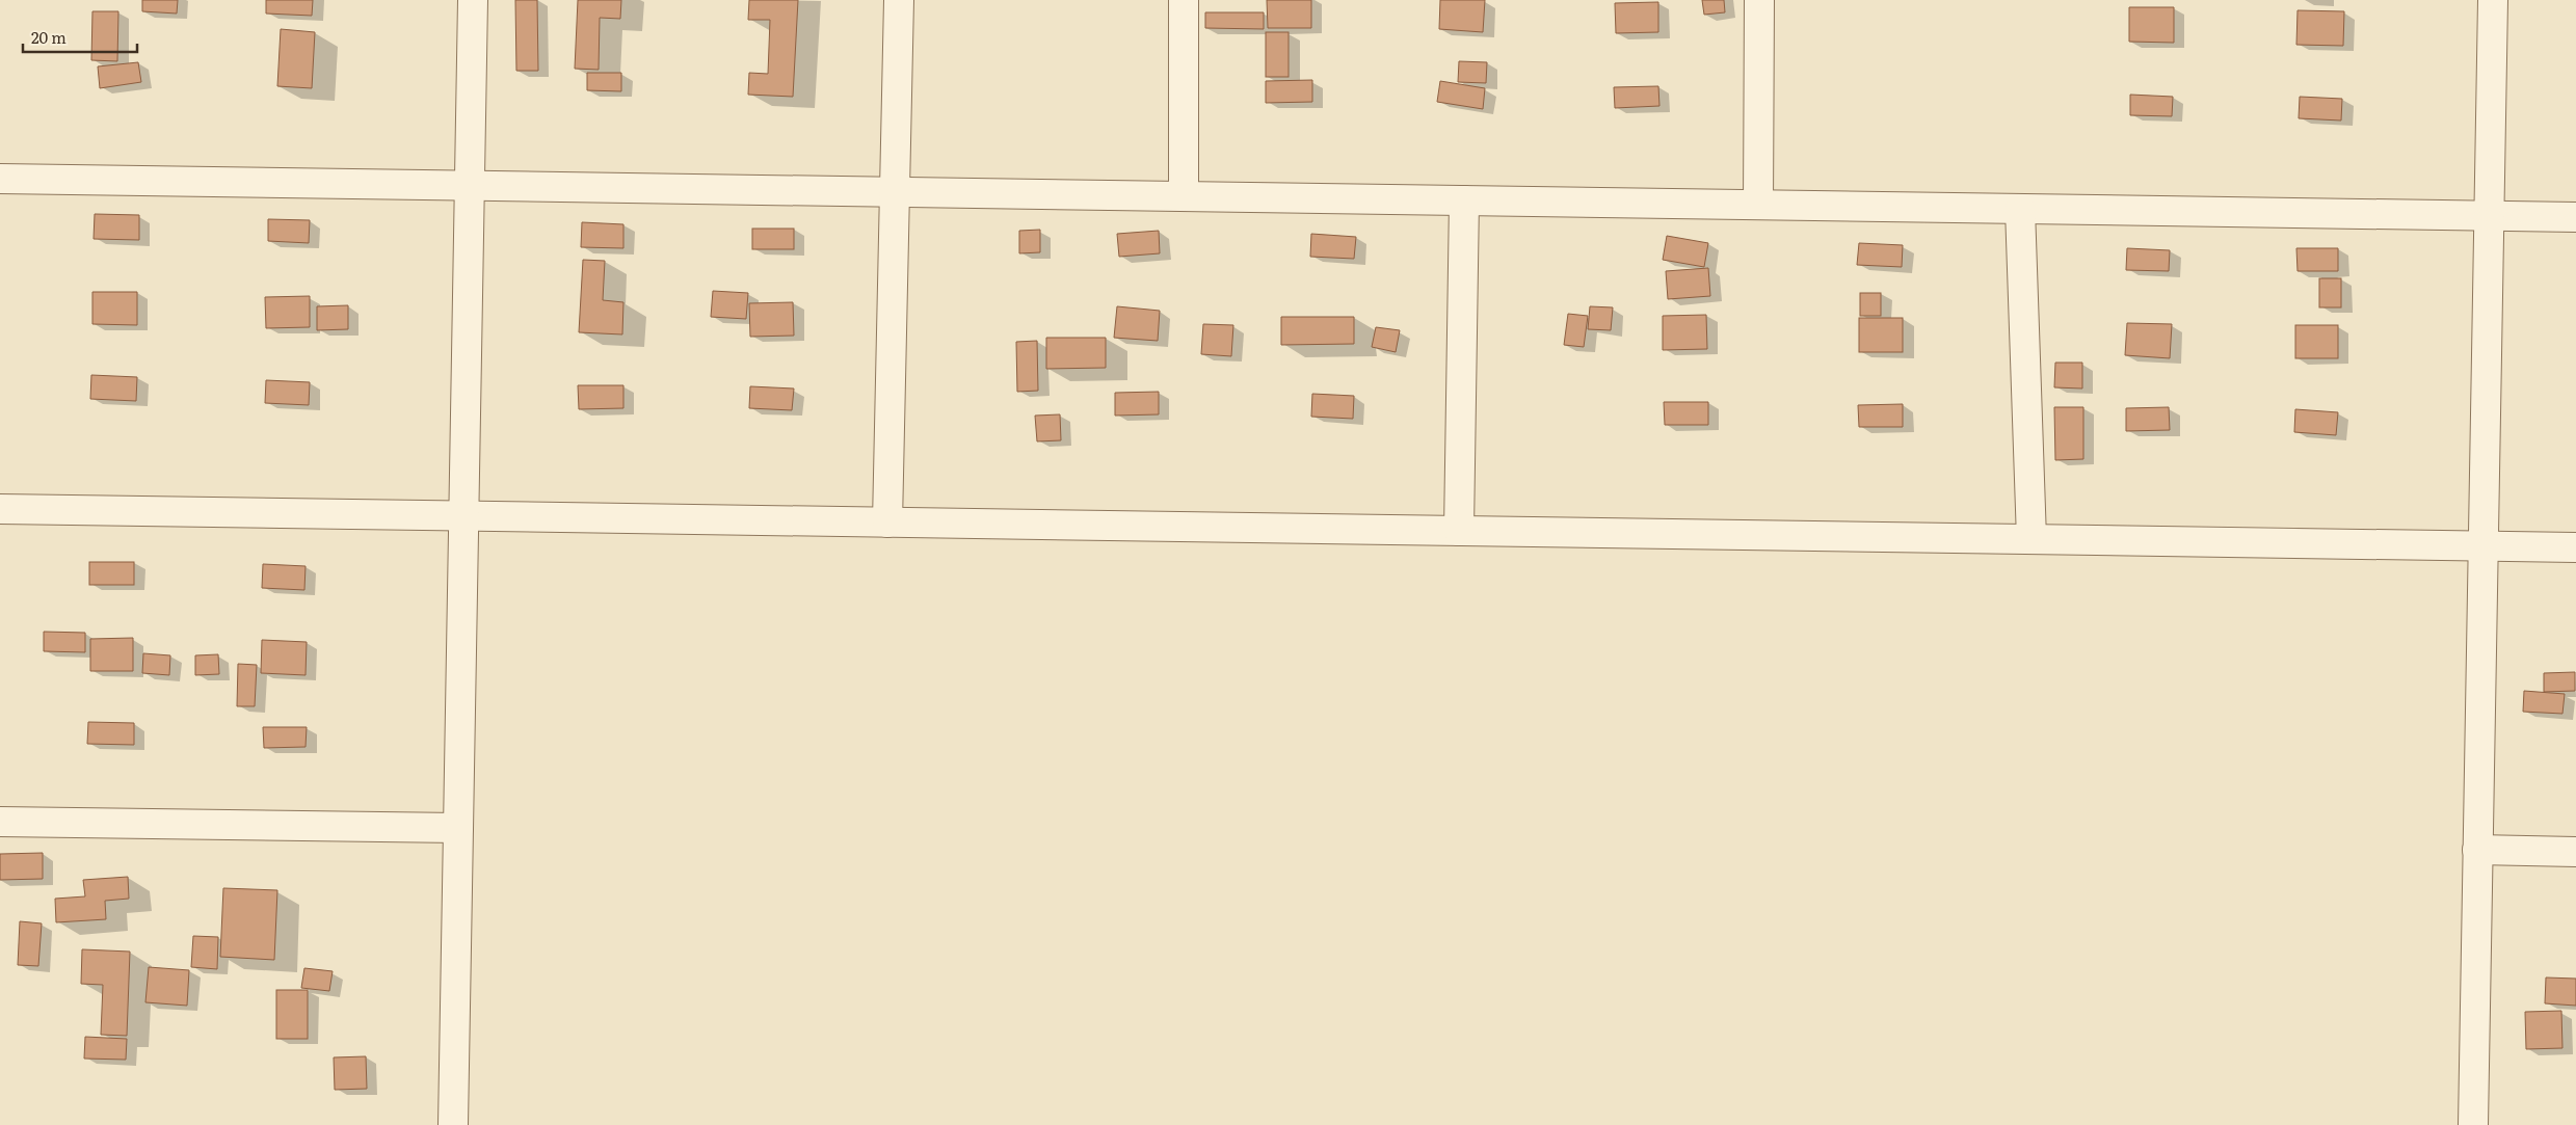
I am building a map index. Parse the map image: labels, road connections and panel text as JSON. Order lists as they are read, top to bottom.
{
  "scale_bar": "20 m"
}
